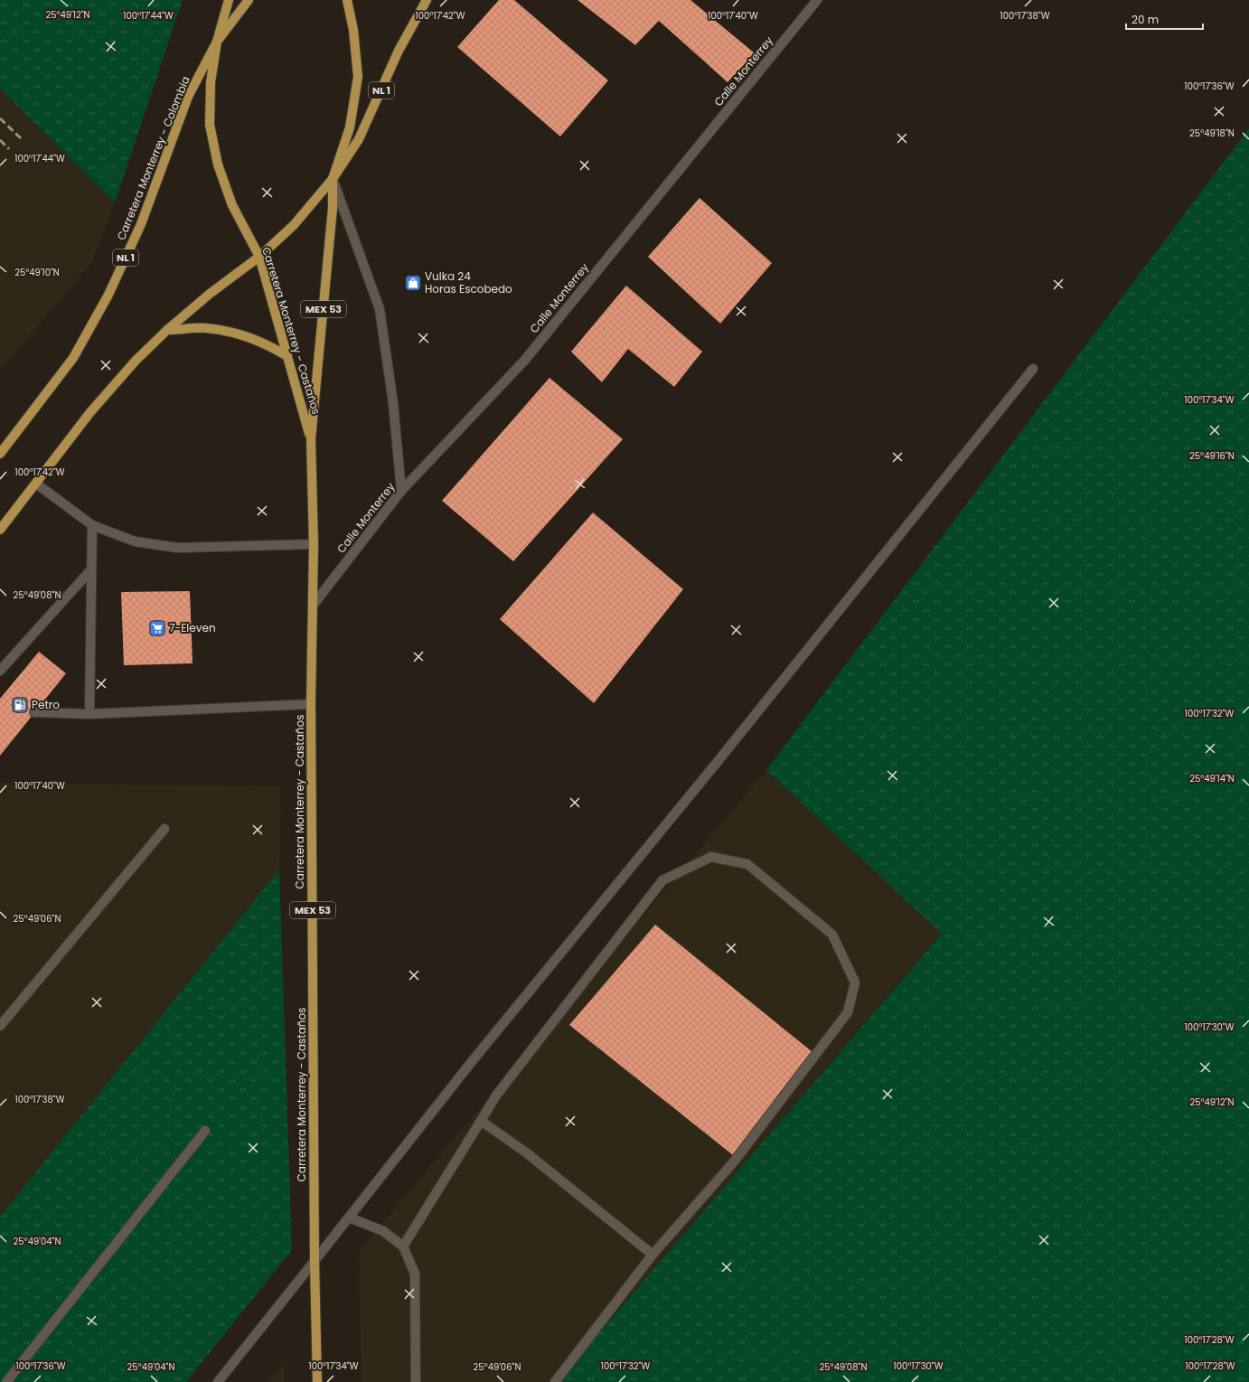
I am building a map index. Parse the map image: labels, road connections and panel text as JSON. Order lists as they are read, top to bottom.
{
  "streets": {
    "main road": [
      "NL 1",
      "Carretera Monterrey - Colombia",
      "MEX 53",
      "Carretera Monterrey - Castaños"
    ],
    "street": ["Calle Monterrey"]
  },
  "crossings": [
    ["Calle Monterrey", "Carretera Monterrey - Castaños"],
    ["NL 1", "Carretera Monterrey - Castaños"],
    ["Carretera Monterrey - Colombia", "Carretera Monterrey - Castaños"]
  ],
  "places": {
    "shop": ["Vulka 24 Horas Escobedo"],
    "supermarket": ["7-Eleven"],
    "fuel station": ["Petro"]
  },
  "scale_bar": "20 m",
  "coordinates": [
    "25°49'12\"N",
    "100°17'44\"W",
    "100°17'42\"W",
    "100°17'40\"W",
    "100°17'38\"W",
    "100°17'36\"W",
    "25°49'18\"N",
    "25°49'10\"N",
    "100°17'34\"W",
    "25°49'16\"N",
    "25°49'08\"N",
    "100°17'32\"W",
    "25°49'14\"N",
    "25°49'06\"N",
    "100°17'30\"W",
    "25°49'04\"N",
    "100°17'28\"W"
  ]
}
